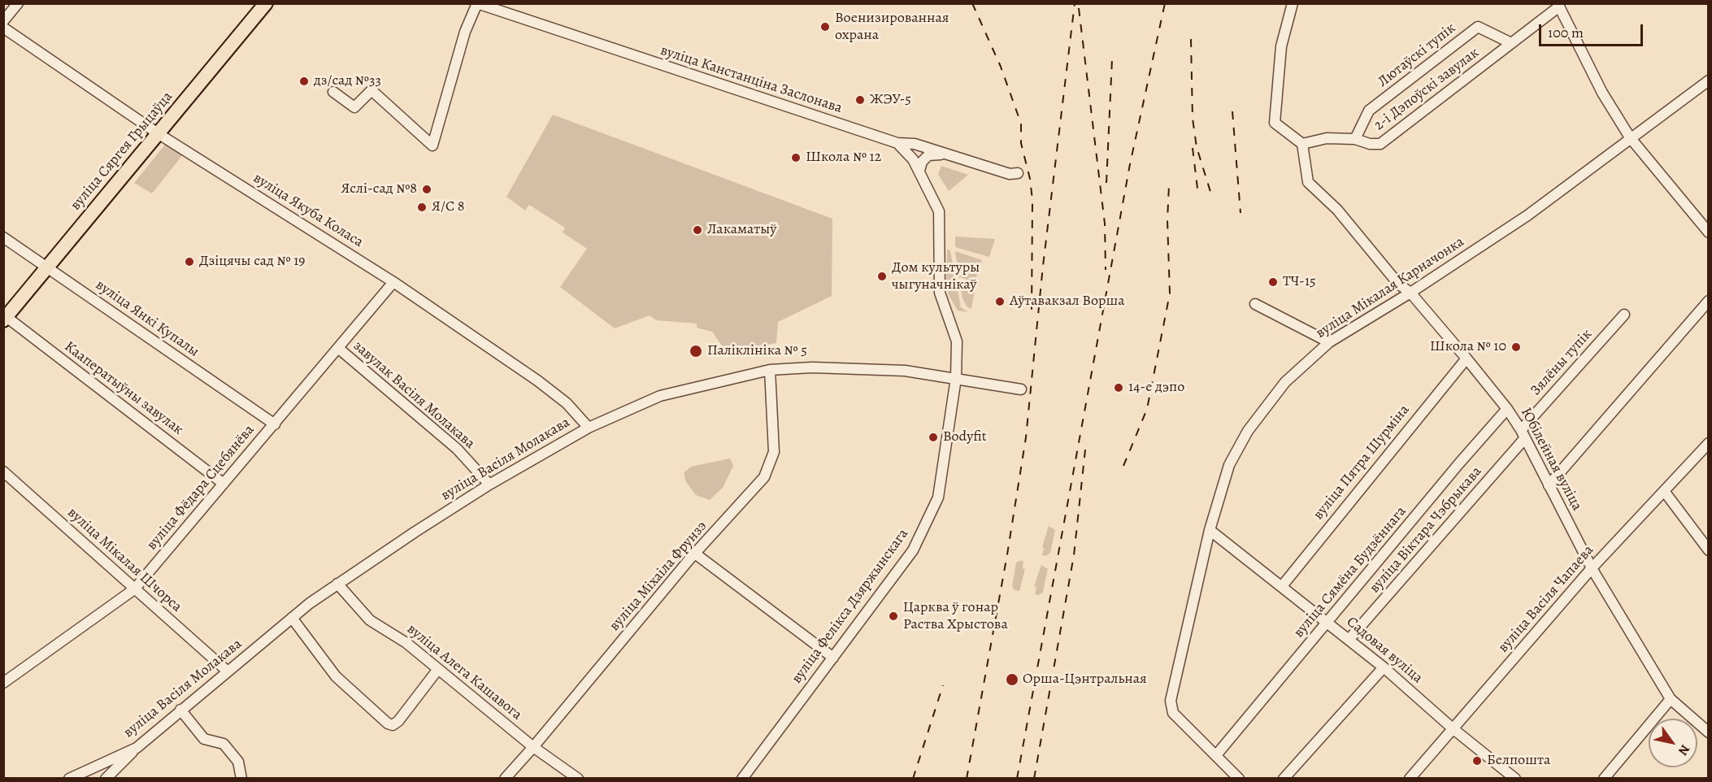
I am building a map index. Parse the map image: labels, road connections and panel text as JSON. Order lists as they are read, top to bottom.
{
  "streets": {
    "main road": ["вуліца Сяргея Грыцаўца"],
    "street": [
      "Лютаўскі тупік",
      "вуліца Канстанціна Заслонава",
      "2-і Дэпоўскі завулак",
      "вуліца Якуба Коласа",
      "вуліца Мікалая Карначонка",
      "вуліца Янкі Купалы",
      "Зялёны тупік",
      "Кааператыўны завулак",
      "завулак Васіля Молакава",
      "вуліца Васіля Молакава",
      "Юбілейная вуліца",
      "вуліца Пятра Шурміна",
      "вуліца Фёдара Сцебянёва",
      "вуліца Віктара Чэбрыкава",
      "вуліца Мікалая Шчорса",
      "вуліца Сямёна Будзённага",
      "вуліца Міхаіла Фрунзэ",
      "вуліца Васіля Чапаева",
      "вуліца Фелікса Дзяржынскага",
      "Садовая вуліца",
      "вуліца Алега Кашавога"
    ]
  },
  "crossings": [
    ["Лютаўскі тупік", "2-і Дэпоўскі завулак"],
    ["вуліца Канстанціна Заслонава", "вуліца Фелікса Дзяржынскага"],
    ["2-і Дэпоўскі завулак", "Юбілейная вуліца"],
    ["вуліца Сяргея Грыцаўца", "вуліца Якуба Коласа"],
    ["вуліца Сяргея Грыцаўца", "вуліца Янкі Купалы"],
    ["вуліца Сяргея Грыцаўца", "Кааператыўны завулак"],
    ["вуліца Якуба Коласа", "вуліца Васіля Молакава"],
    ["вуліца Якуба Коласа", "вуліца Фёдара Сцебянёва"],
    ["вуліца Мікалая Карначонка", "Юбілейная вуліца"],
    ["вуліца Мікалая Карначонка", "вуліца Сямёна Будзённага"],
    ["вуліца Мікалая Карначонка", "Садовая вуліца"],
    ["вуліца Янкі Купалы", "вуліца Фёдара Сцебянёва"],
    ["Зялёны тупік", "Юбілейная вуліца"],
    ["Зялёны тупік", "вуліца Віктара Чэбрыкава"],
    ["Кааператыўны завулак", "вуліца Фёдара Сцебянёва"],
    ["завулак Васіля Молакава", "вуліца Васіля Молакава"],
    ["завулак Васіля Молакава", "вуліца Фёдара Сцебянёва"],
    ["вуліца Васіля Молакава", "вуліца Мікалая Шчорса"],
    ["вуліца Васіля Молакава", "вуліца Міхаіла Фрунзэ"],
    ["вуліца Васіля Молакава", "вуліца Фелікса Дзяржынскага"],
    ["вуліца Васіля Молакава", "вуліца Алега Кашавога"],
    ["Юбілейная вуліца", "вуліца Пятра Шурміна"],
    ["Юбілейная вуліца", "вуліца Віктара Чэбрыкава"],
    ["Юбілейная вуліца", "вуліца Сямёна Будзённага"],
    ["Юбілейная вуліца", "вуліца Васіля Чапаева"],
    ["вуліца Пятра Шурміна", "Садовая вуліца"],
    ["вуліца Фёдара Сцебянёва", "вуліца Мікалая Шчорса"],
    ["вуліца Віктара Чэбрыкава", "Садовая вуліца"],
    ["вуліца Сямёна Будзённага", "Садовая вуліца"],
    ["вуліца Міхаіла Фрунзэ", "вуліца Алега Кашавога"],
    ["вуліца Васіля Чапаева", "Садовая вуліца"]
  ],
  "places": [
    "Военизированная охрана",
    "дз/сад №33",
    "ЖЭУ-5",
    "Школа № 12",
    "Яслі-сад №8",
    "Я/С 8",
    "Лакаматыў",
    "Дзіцячы сад № 19",
    "Дом культуры чыгуначнікаў",
    "ТЧ-15",
    "Аўтавакзал Ворша",
    "Школа № 10",
    "Паліклініка № 5",
    "14-е дэпо",
    "Bodyfit",
    "Царква ў гонар Раства Хрыстова",
    "Орша-Цэнтральная",
    "Белпошта"
  ],
  "scale_bar": "100 m",
  "north": "bottom right"
}
